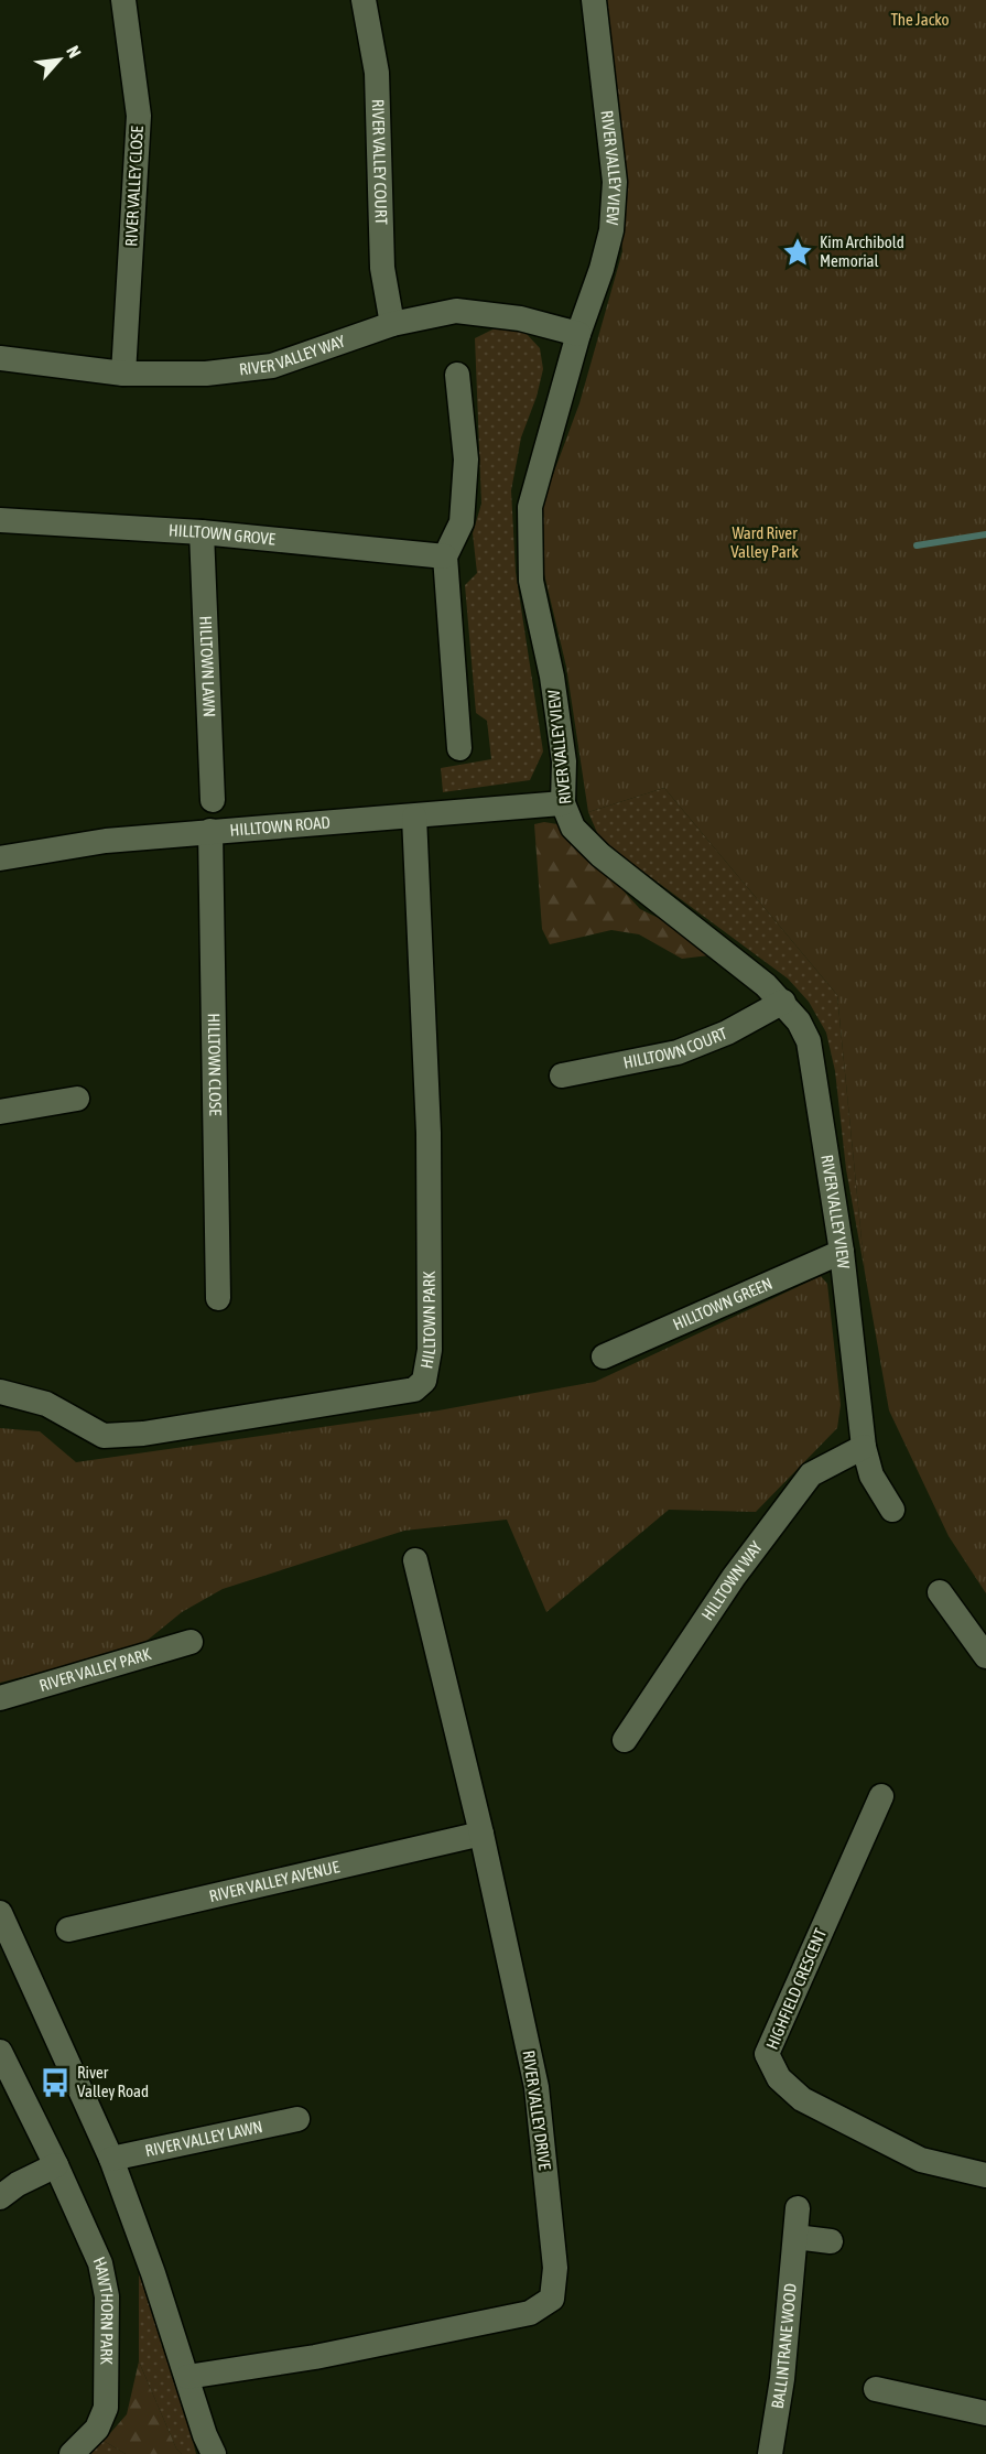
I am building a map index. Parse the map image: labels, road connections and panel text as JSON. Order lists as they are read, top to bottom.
{
  "streets": {
    "street": [
      "RIVER VALLEY COURT",
      "RIVER VALLEY VIEW",
      "RIVER VALLEY CLOSE",
      "RIVER VALLEY WAY",
      "HILLTOWN GROVE",
      "HILLTOWN LAWN",
      "HILLTOWN ROAD",
      "HILLTOWN COURT",
      "HILLTOWN CLOSE",
      "HILLTOWN GREEN",
      "HILLTOWN PARK",
      "HILLTOWN WAY",
      "RIVER VALLEY PARK",
      "RIVER VALLEY AVENUE",
      "HIGHFIELD CRESCENT",
      "RIVER VALLEY DRIVE",
      "RIVER VALLEY LAWN",
      "HAWTHORN PARK",
      "BALLINTRANE WOOD"
    ]
  },
  "crossings": [
    ["RIVER VALLEY COURT", "RIVER VALLEY WAY"],
    ["RIVER VALLEY VIEW", "RIVER VALLEY WAY"],
    ["RIVER VALLEY VIEW", "HILLTOWN ROAD"],
    ["RIVER VALLEY VIEW", "HILLTOWN COURT"],
    ["RIVER VALLEY VIEW", "HILLTOWN GREEN"],
    ["RIVER VALLEY VIEW", "HILLTOWN WAY"],
    ["RIVER VALLEY CLOSE", "RIVER VALLEY WAY"],
    ["HILLTOWN GROVE", "HILLTOWN LAWN"],
    ["HILLTOWN ROAD", "HILLTOWN CLOSE"],
    ["HILLTOWN ROAD", "HILLTOWN PARK"],
    ["RIVER VALLEY AVENUE", "RIVER VALLEY DRIVE"]
  ],
  "parks": ["The Jacko", "Ward River Valley Park"],
  "places": {
    "place": ["Kim Archibold Memorial"],
    "bus stop": ["River Valley Road"]
  },
  "north": "top right"
}
